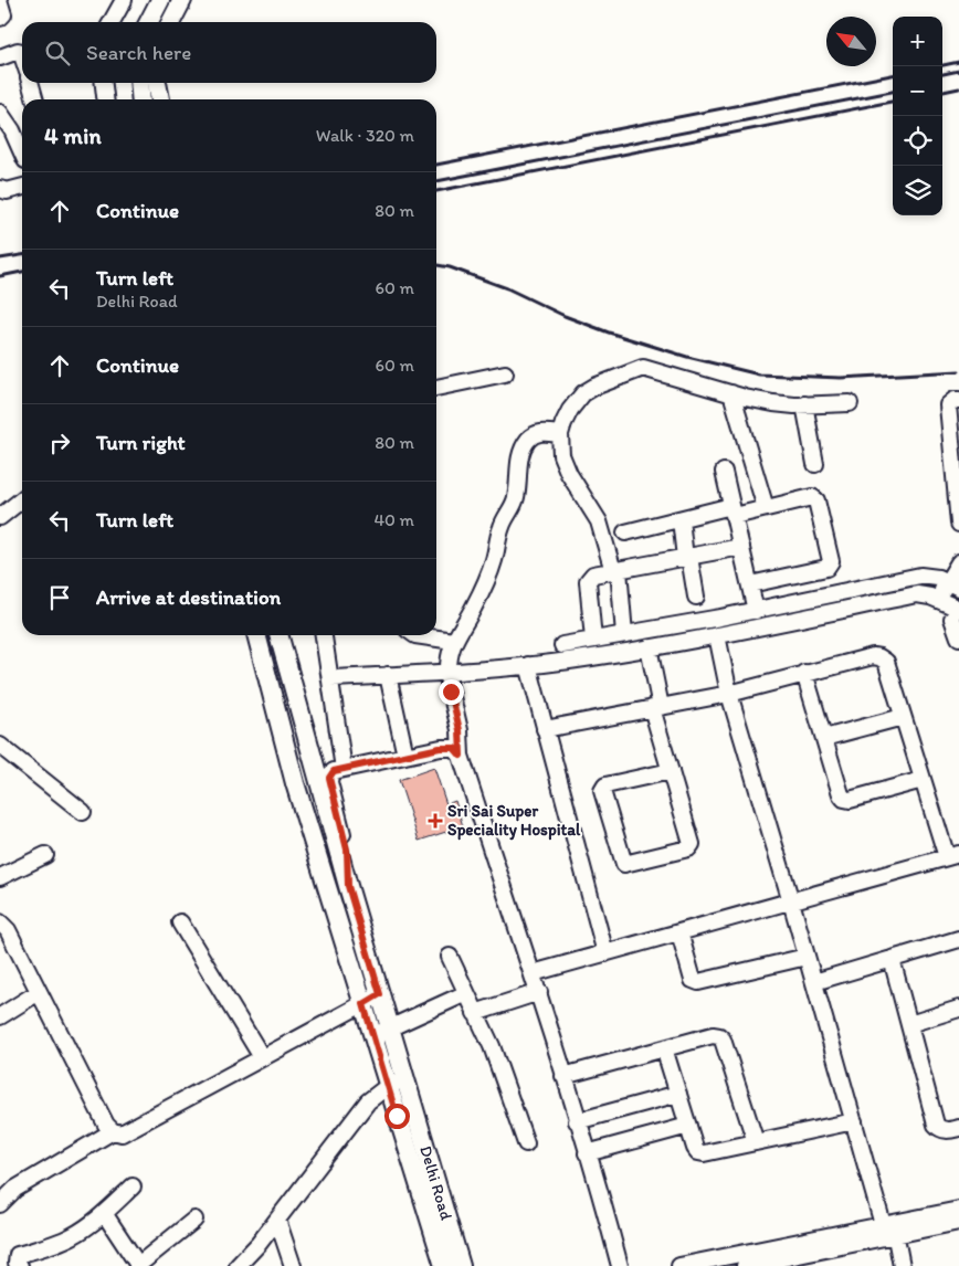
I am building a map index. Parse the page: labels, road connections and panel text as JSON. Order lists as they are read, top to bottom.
{
  "streets": {
    "main road": ["Delhi Road"]
  },
  "places": {
    "health": ["Sri Sai Super Speciality Hospital"]
  },
  "north": "top left",
  "page": {
    "map_buttons": ["+", "−"],
    "search": "Search here",
    "heading": ["4 min", "Walk · 320 m"],
    "list": [
      ["Continue", "80 m"],
      ["Turn left", "Delhi Road", "60 m"],
      ["Continue", "60 m"],
      ["Turn right", "80 m"],
      ["Turn left", "40 m"],
      "Arrive at destination"
    ]
  }
}
